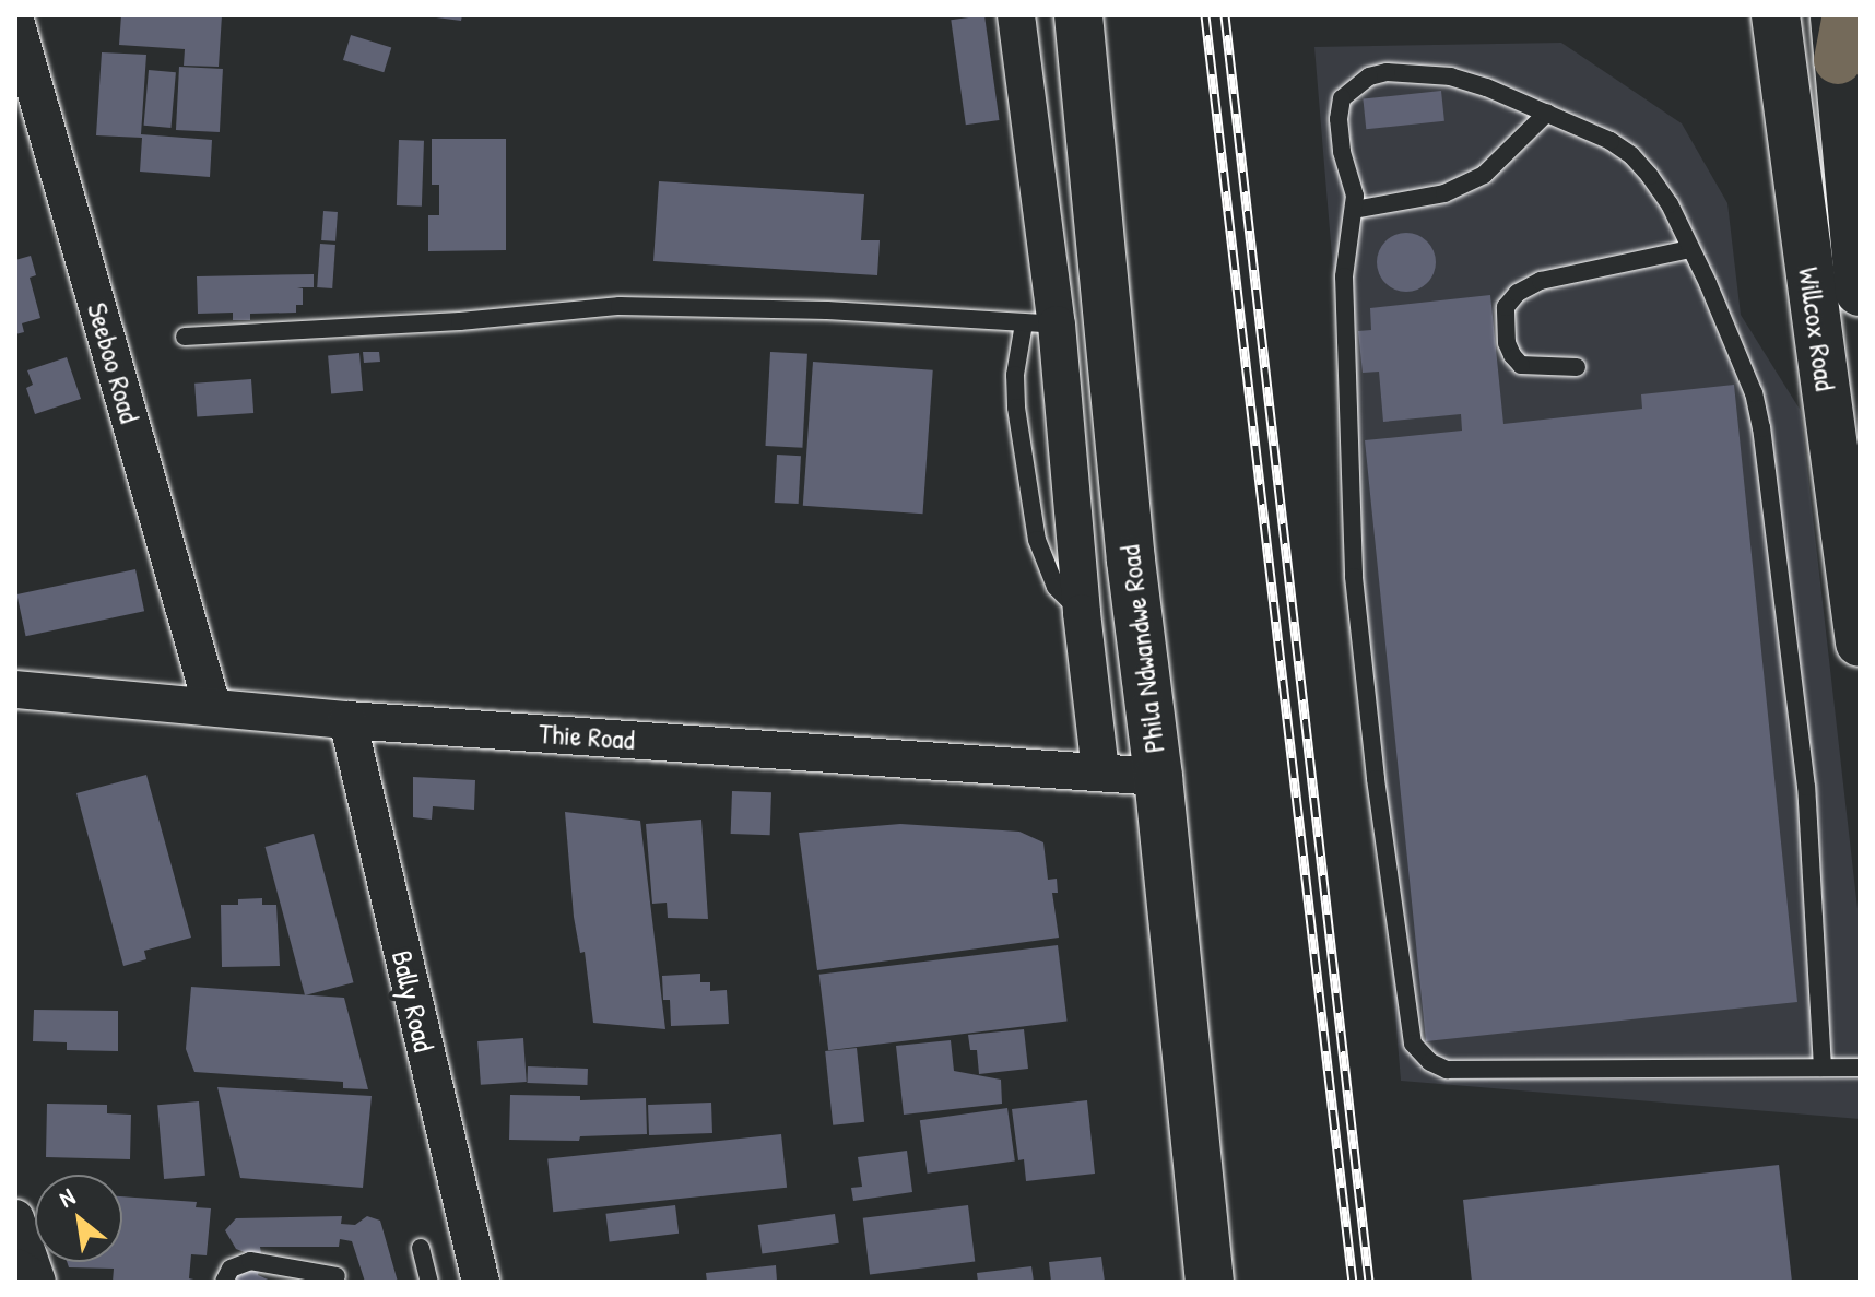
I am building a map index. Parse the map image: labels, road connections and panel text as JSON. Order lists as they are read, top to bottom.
{
  "streets": {
    "street": [
      "Willcox Road",
      "Seeboo Road",
      "Phila Ndwandwe Road",
      "Thie Road",
      "Bally Road"
    ]
  },
  "crossings": [
    ["Seeboo Road", "Thie Road"],
    ["Phila Ndwandwe Road", "Thie Road"],
    ["Thie Road", "Bally Road"]
  ],
  "north": "top left"
}
